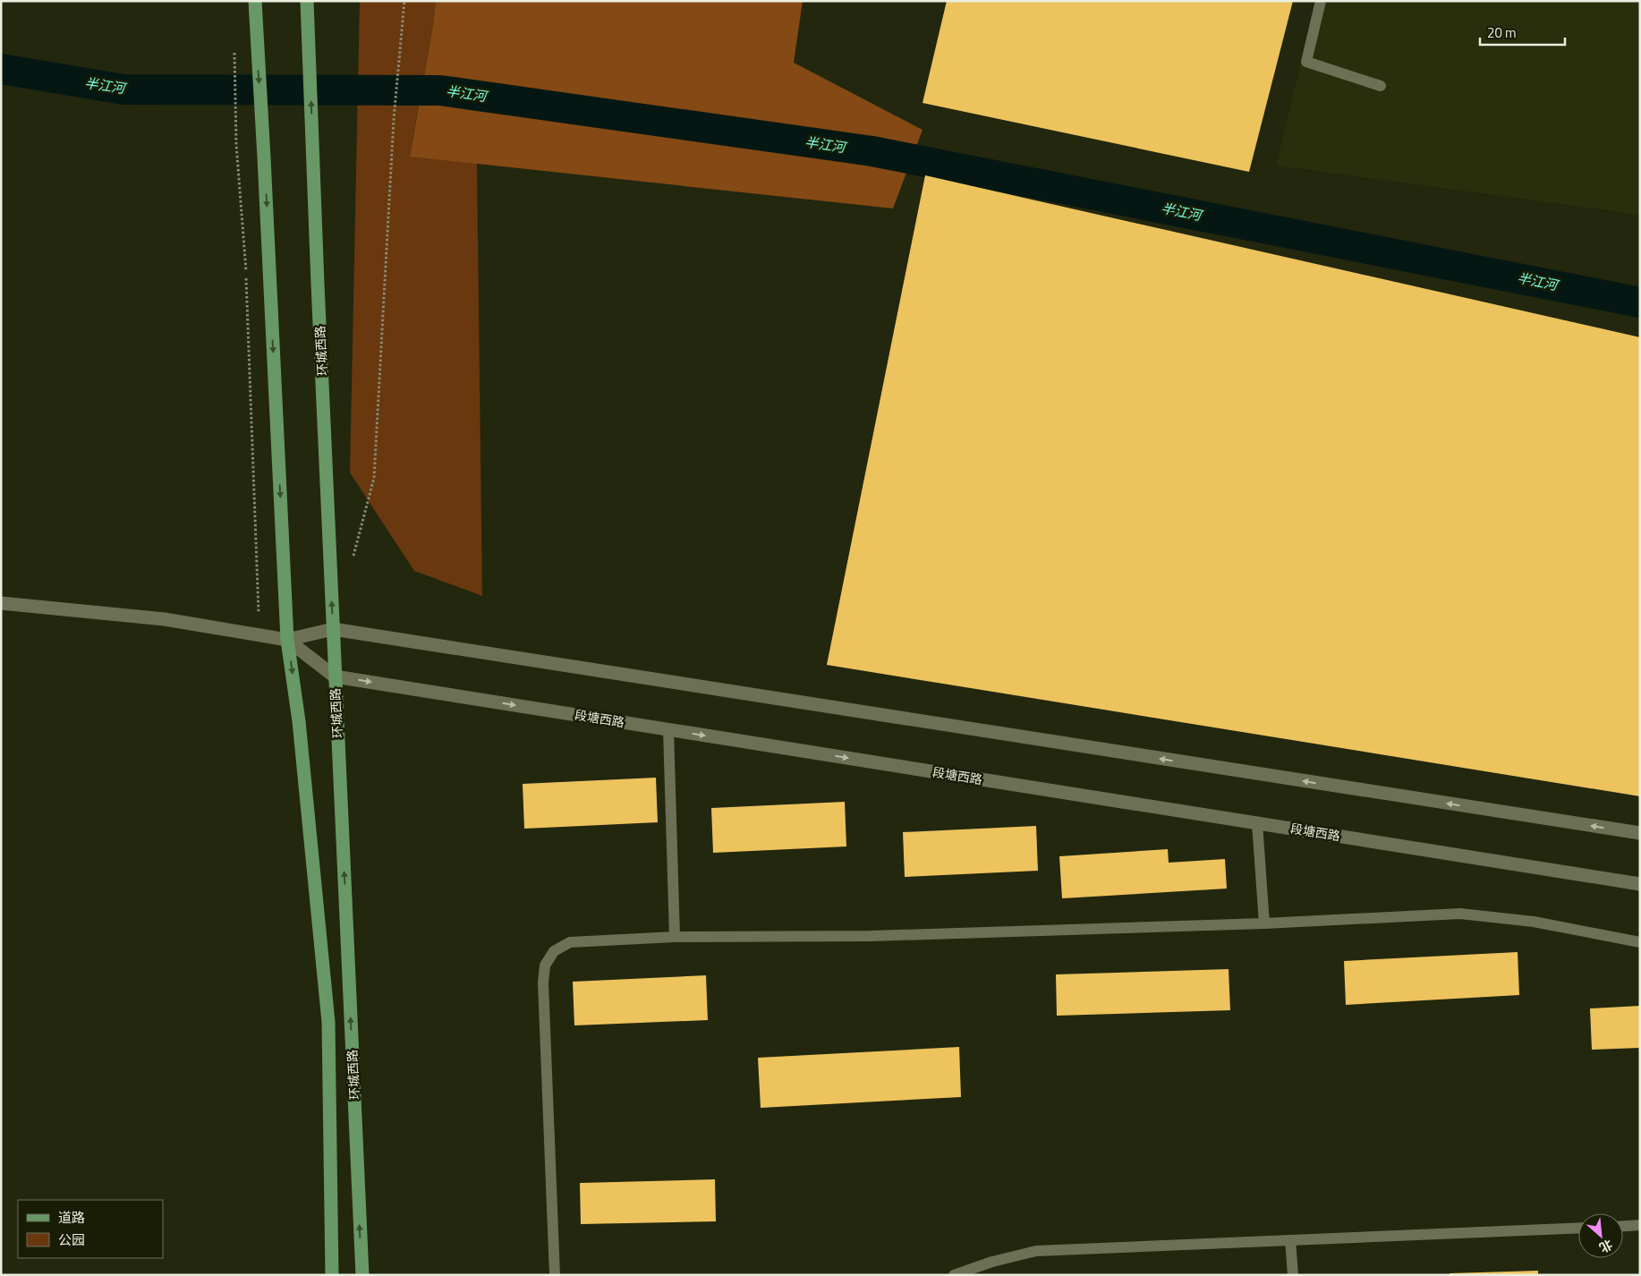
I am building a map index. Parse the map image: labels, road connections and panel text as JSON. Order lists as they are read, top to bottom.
{
  "streets": {
    "main road": ["环城西路"],
    "street": ["段塘西路"]
  },
  "crossings": [
    ["环城西路", "段塘西路"]
  ],
  "water": ["半江河"],
  "legend": ["道路", "公园"],
  "scale_bar": "20 m",
  "north": "bottom right"
}
